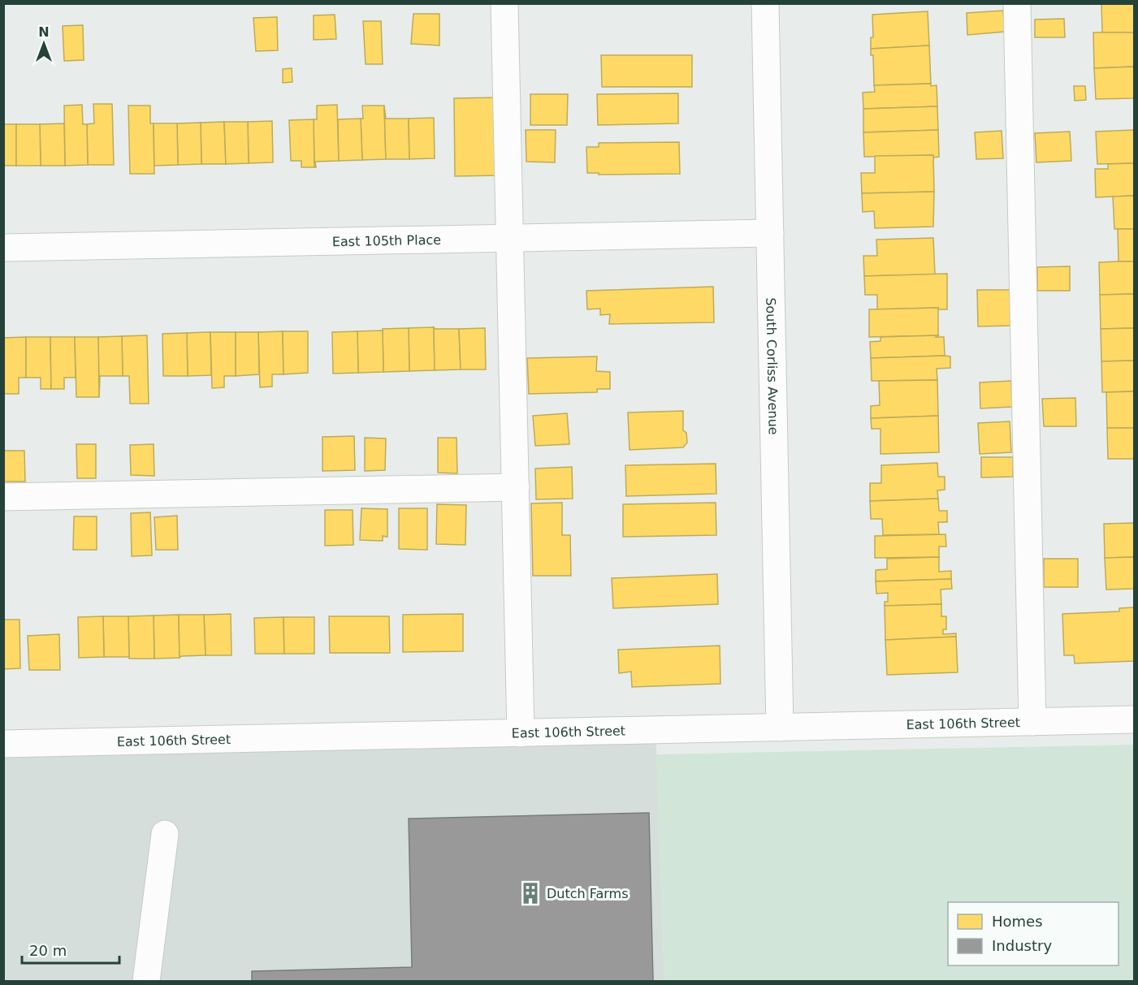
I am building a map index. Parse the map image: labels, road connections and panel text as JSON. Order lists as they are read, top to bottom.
{
  "streets": {
    "street": ["East 105th Place", "South Corliss Avenue", "East 106th Street"]
  },
  "crossings": [
    ["East 105th Place", "South Corliss Avenue"],
    ["South Corliss Avenue", "East 106th Street"]
  ],
  "places": {
    "building": ["Dutch Farms"]
  },
  "legend": ["Homes", "Industry"],
  "scale_bar": "20 m",
  "north": "top"
}
